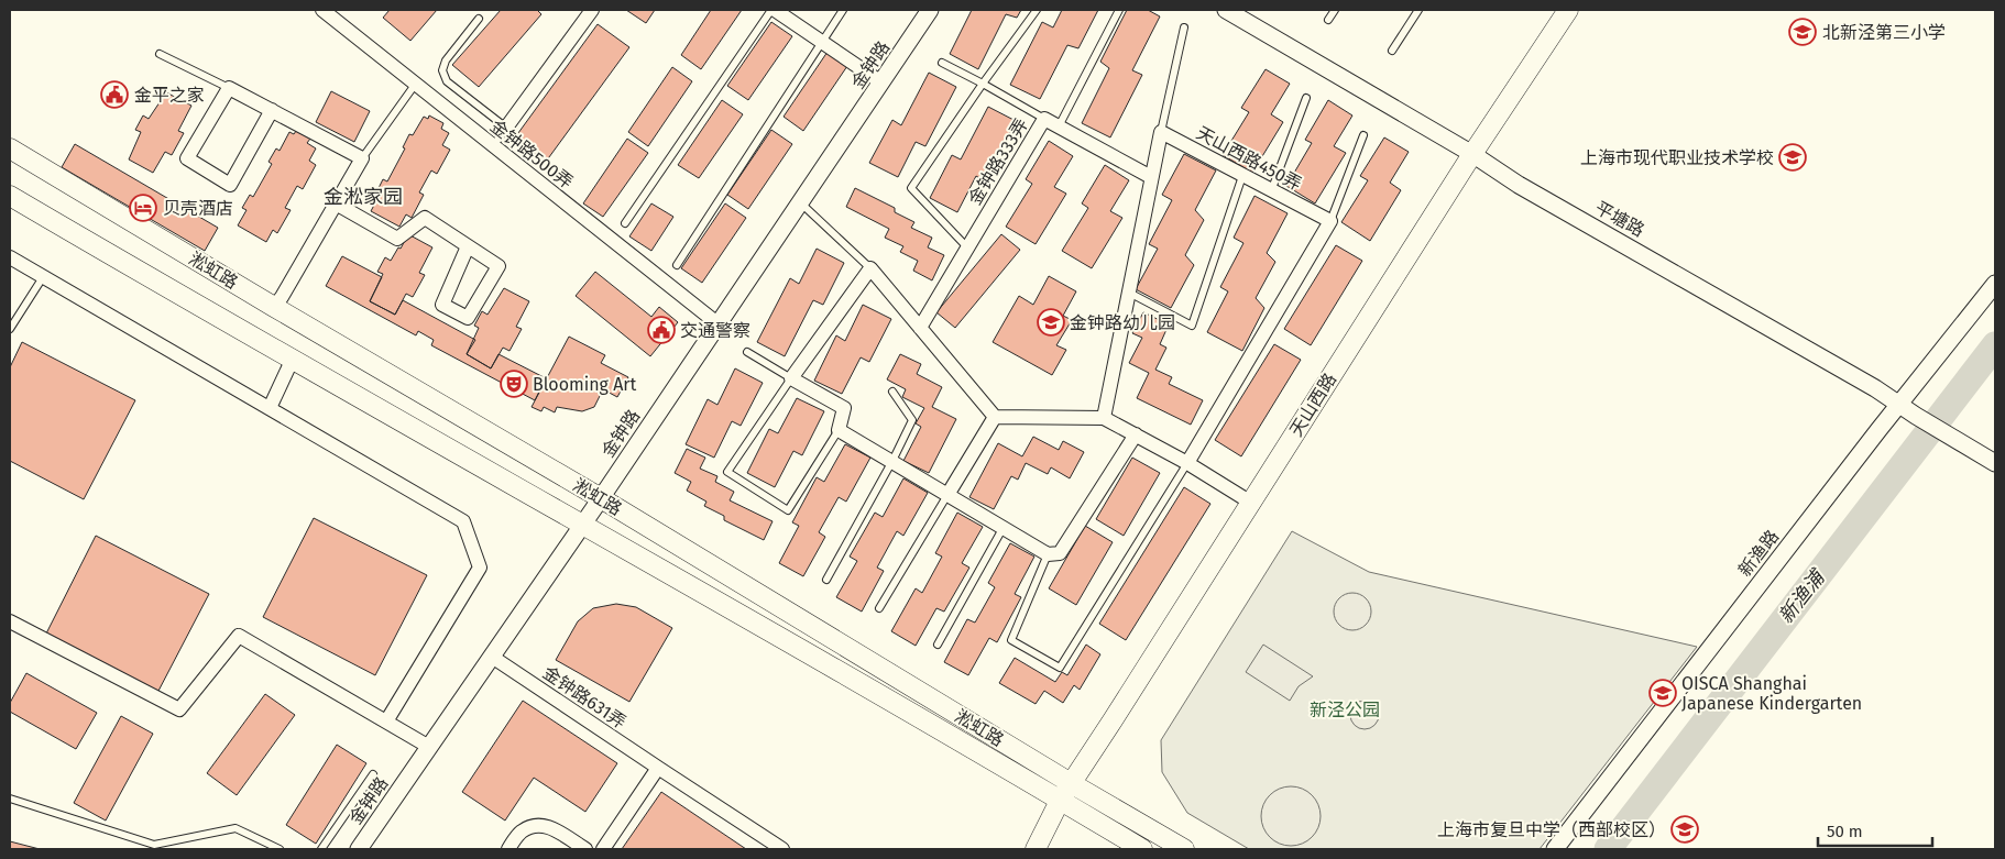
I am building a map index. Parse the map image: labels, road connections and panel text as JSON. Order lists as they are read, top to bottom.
{
  "streets": {
    "main road": ["淞虹路", "天山西路"],
    "street": [
      "金钟路",
      "金钟路500弄",
      "天山西路450弄",
      "金钟路333弄",
      "平塘路",
      "新渔路",
      "金钟路631弄"
    ]
  },
  "crossings": [
    ["金钟路", "金钟路500弄"],
    ["金钟路", "淞虹路"],
    ["金钟路", "金钟路631弄"],
    ["平塘路", "天山西路"],
    ["平塘路", "新渔路"],
    ["淞虹路", "天山西路"]
  ],
  "districts": ["金淞家园"],
  "water": ["新渔浦"],
  "parks": ["新泾公园"],
  "places": {
    "school or university": [
      "北新泾第三小学",
      "上海市现代职业技术学校",
      "金钟路幼儿园",
      "OISCA Shanghai Japanese Kindergarten",
      "上海市复旦中学（西部校区）"
    ],
    "public building": ["金平之家", "交通警察"],
    "hotel": ["贝壳酒店"],
    "theatre": ["Blooming Art"]
  },
  "scale_bar": "50 m"
}
